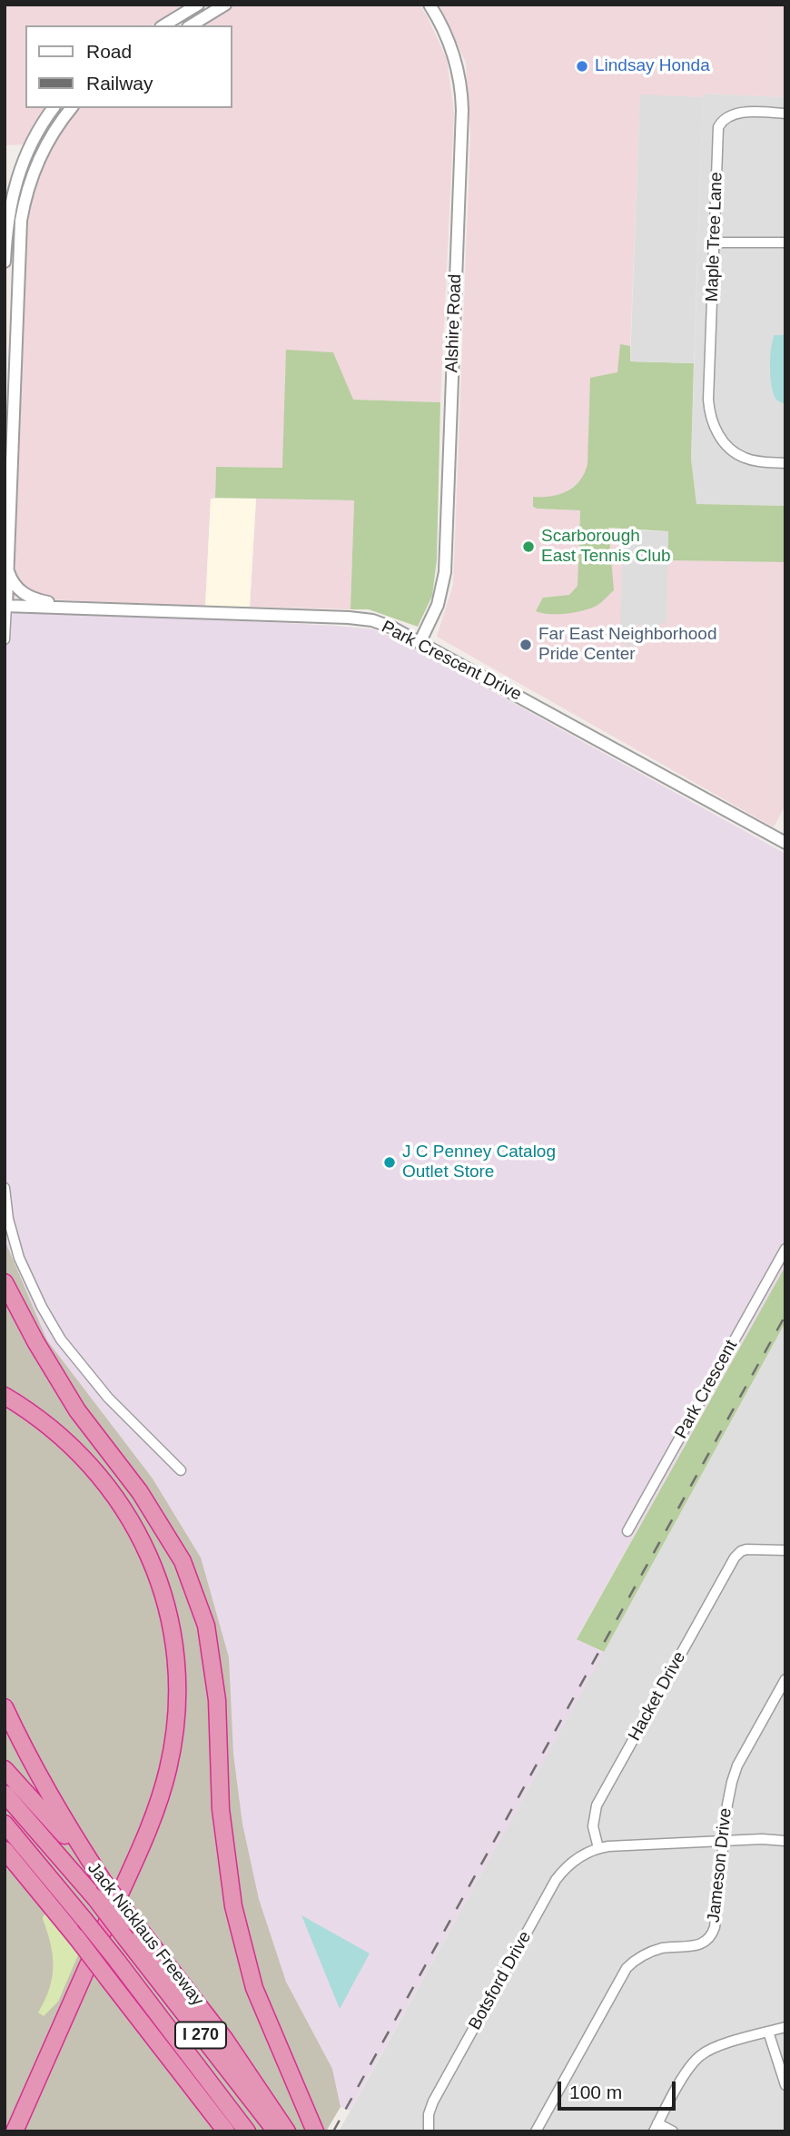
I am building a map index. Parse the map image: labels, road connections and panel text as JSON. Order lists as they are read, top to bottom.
{
  "streets": {
    "highway": ["Jack Nicklaus Freeway", "I 270"],
    "street": [
      "Maple Tree Lane",
      "Alshire Road",
      "Park Crescent Drive",
      "Park Crescent",
      "Hacket Drive",
      "Jameson Drive",
      "Botsford Drive"
    ]
  },
  "crossings": [
    ["Alshire Road", "Park Crescent Drive"],
    ["Hacket Drive", "Botsford Drive"]
  ],
  "places": [
    "Lindsay Honda",
    "Scarborough East Tennis Club",
    "Far East Neighborhood Pride Center",
    "J C Penney Catalog Outlet Store"
  ],
  "legend": ["Road", "Railway"],
  "scale_bar": "100 m"
}
